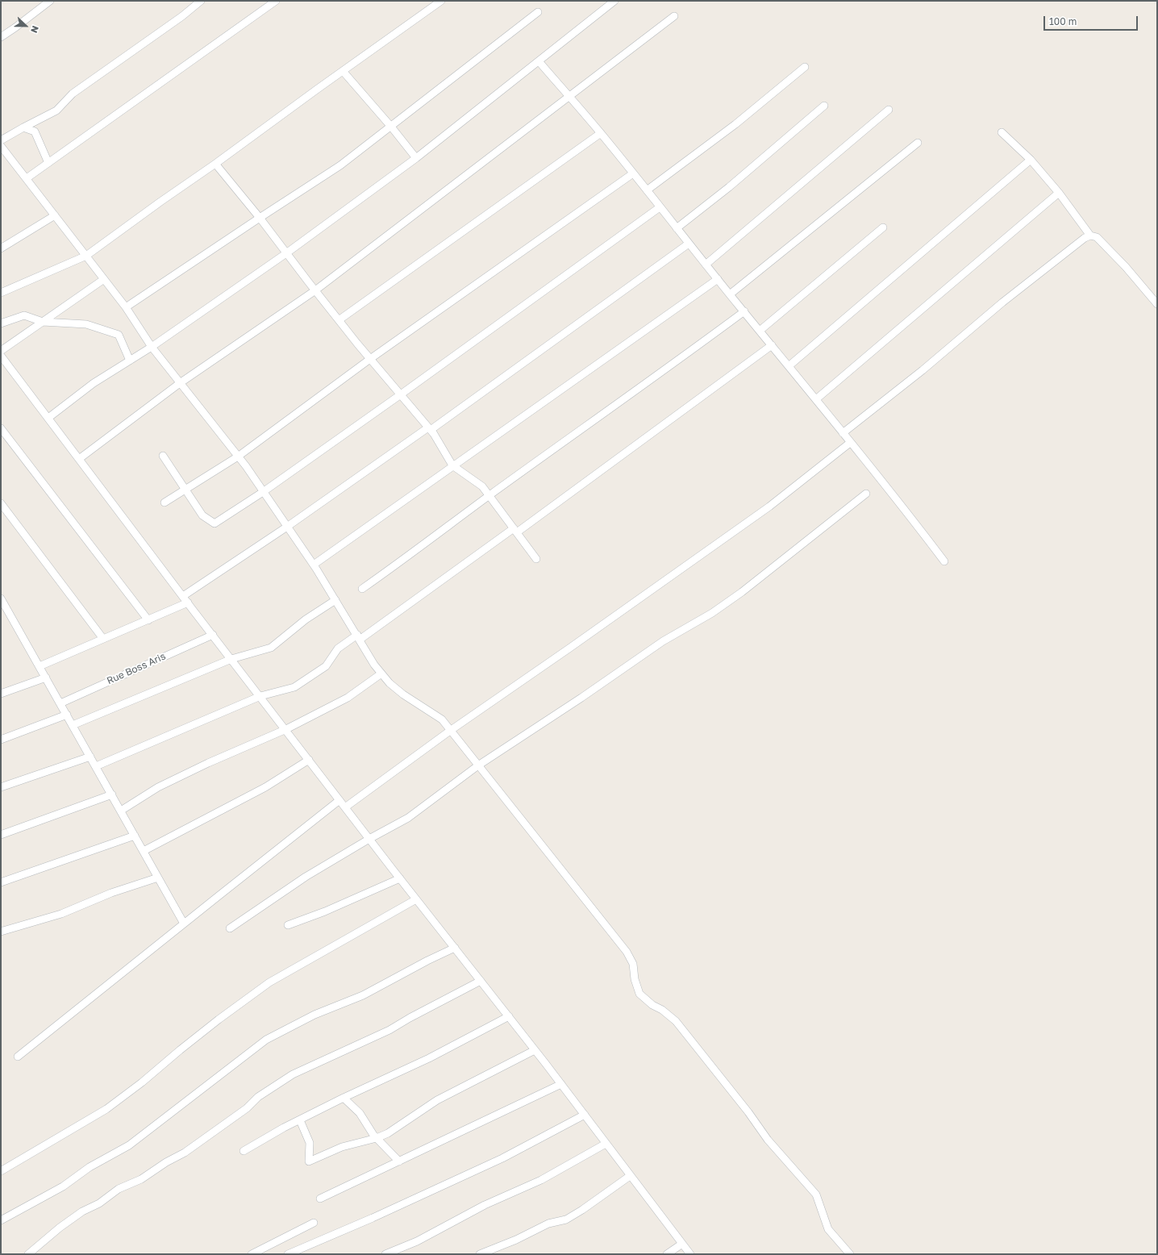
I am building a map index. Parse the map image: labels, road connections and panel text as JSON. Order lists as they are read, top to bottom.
{
  "streets": {
    "street": ["Rue Boss Aris"]
  },
  "scale_bar": "100 m",
  "north": "right"
}
